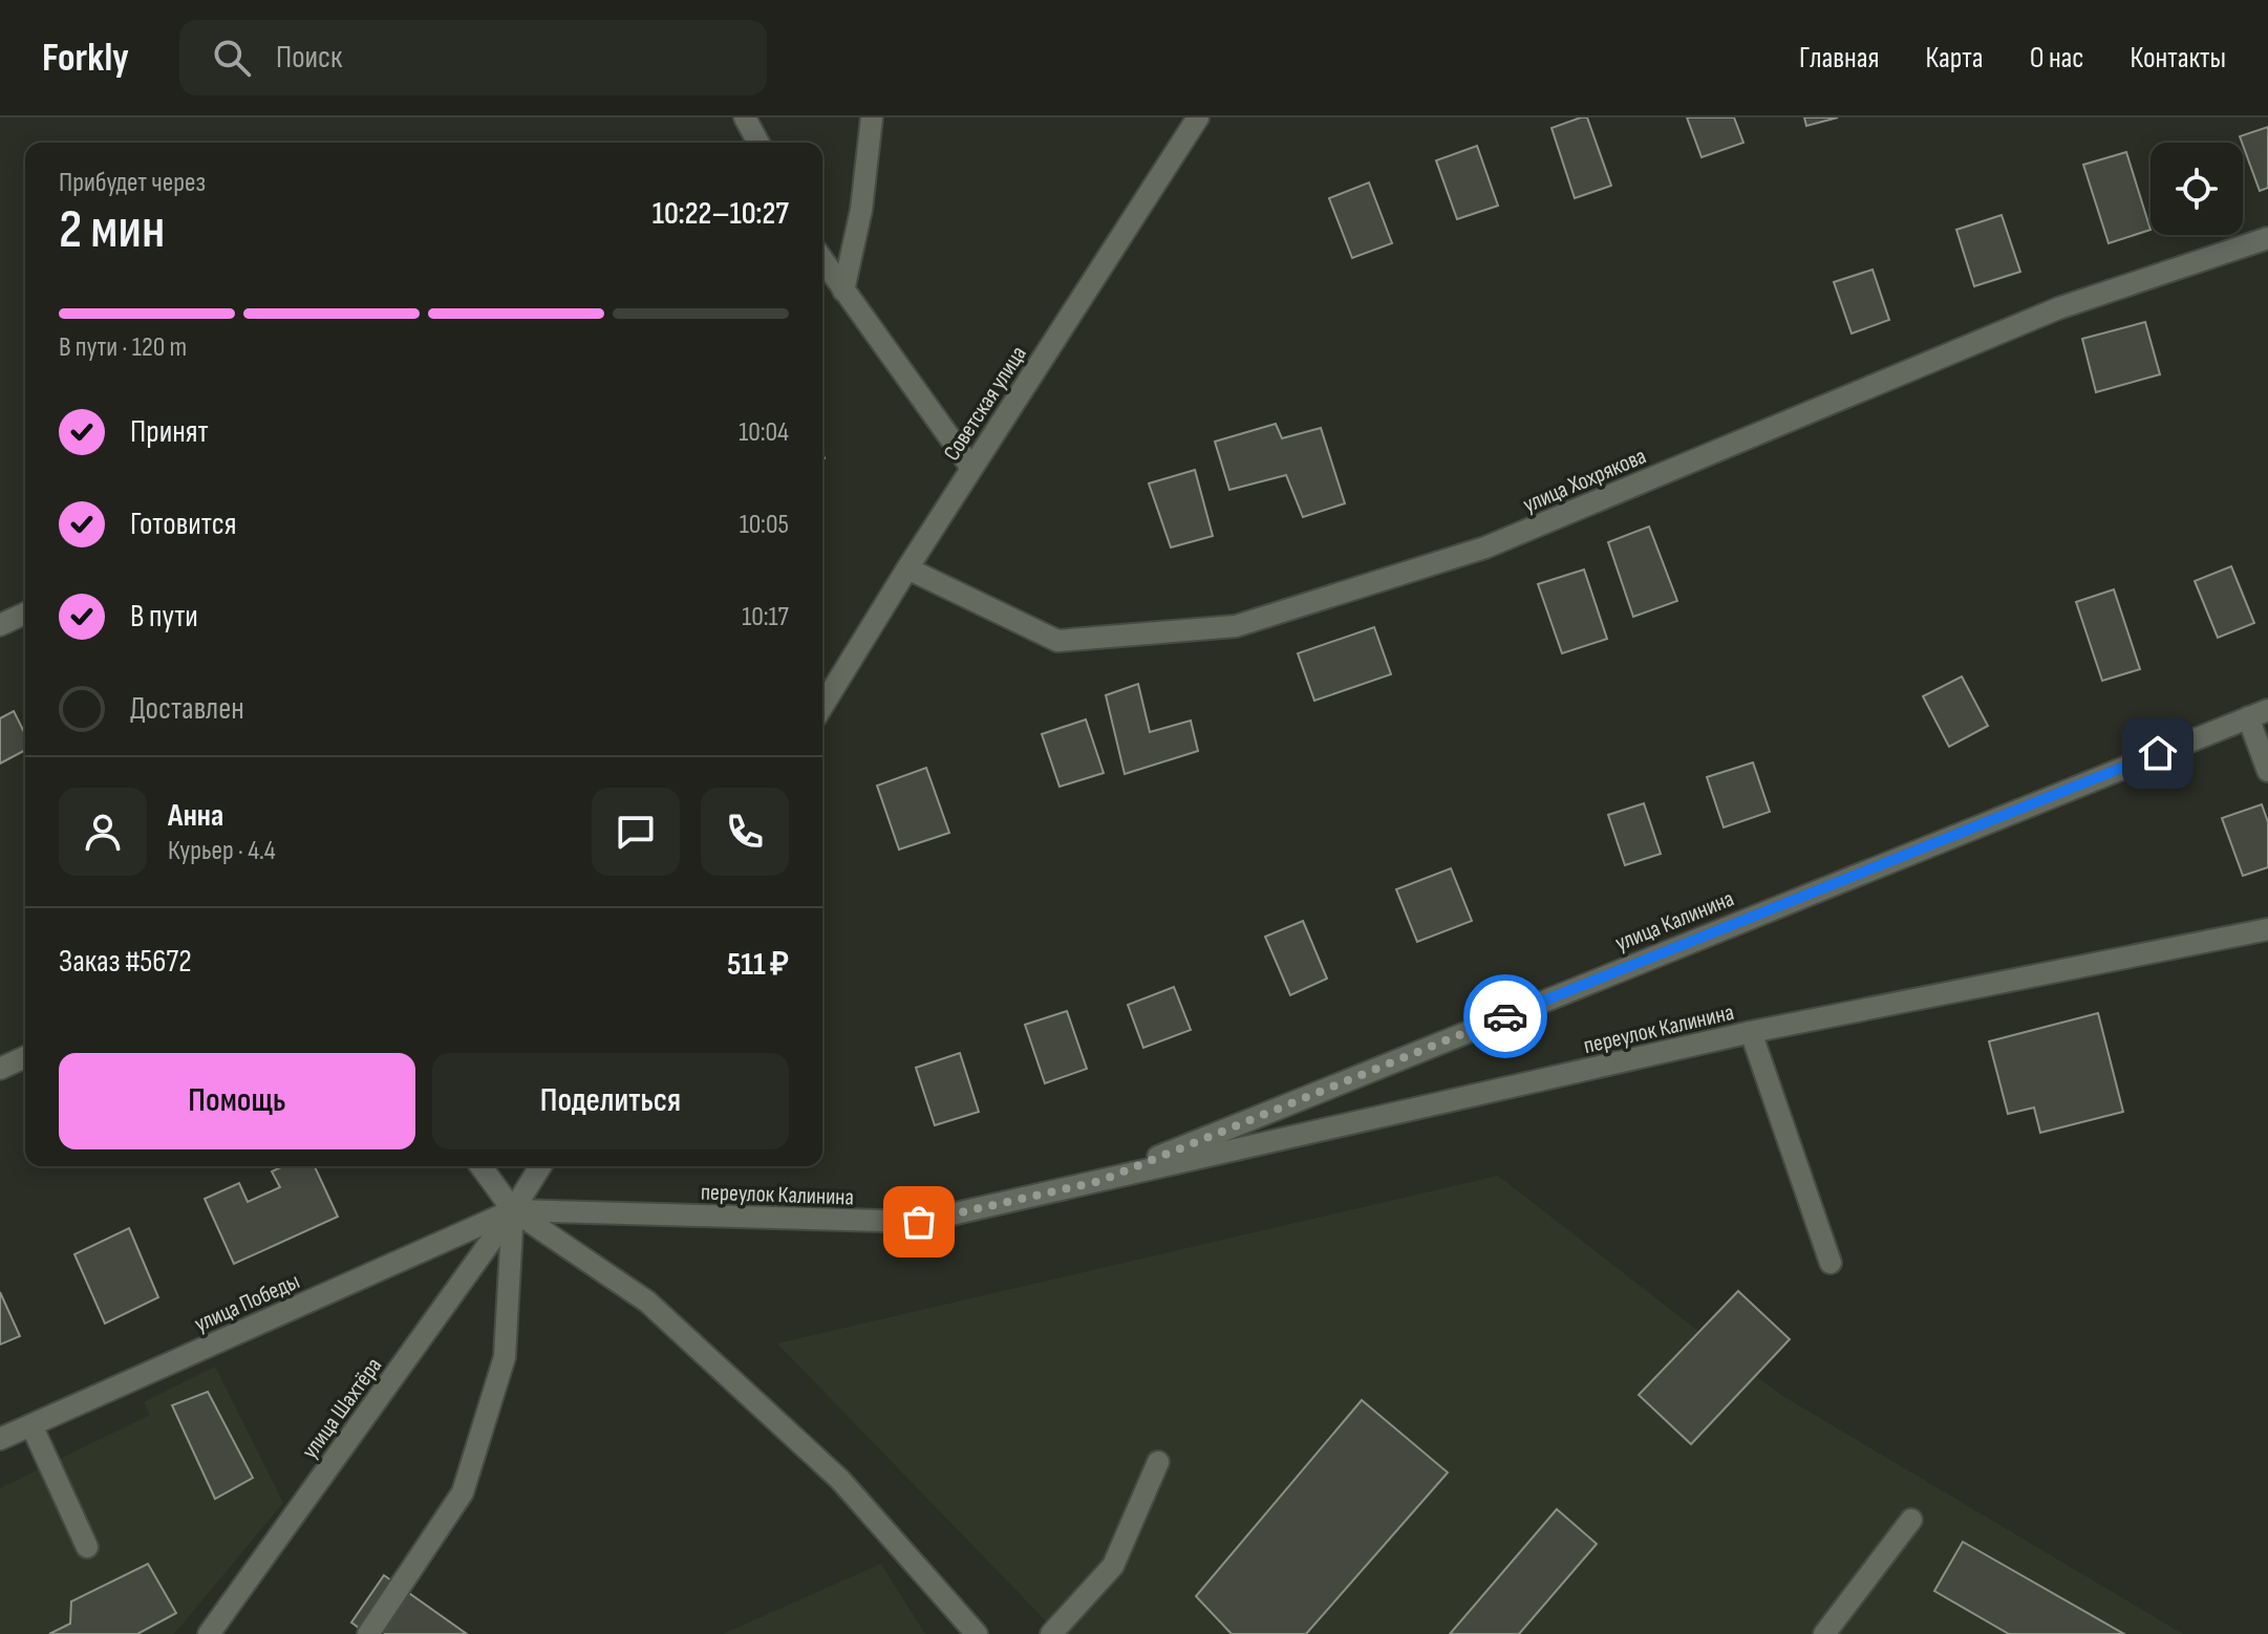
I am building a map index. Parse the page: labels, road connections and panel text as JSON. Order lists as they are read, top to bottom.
{
  "streets": {
    "street": [
      "Советская улица",
      "улица Хохрякова",
      "улица Калинина",
      "переулок Калинина",
      "улица Победы",
      "улица Шахтёра"
    ]
  },
  "crossings": [
    ["Советская улица", "улица Хохрякова"],
    ["улица Калинина", "переулок Калинина"],
    ["переулок Калинина", "улица Победы"],
    ["переулок Калинина", "улица Шахтёра"],
    ["улица Победы", "улица Шахтёра"]
  ],
  "page": {
    "header": "Forkly",
    "search": "Поиск",
    "nav": [
      "Главная",
      "Карта",
      "О нас",
      "Контакты"
    ],
    "heading": ["2 мин", "Прибудет через", "10:22–10:27"],
    "panel": [
      "Анна",
      "Курьер · 4.4",
      "Заказ #5672",
      "511 ₽"
    ],
    "bar": "В пути · 120 m",
    "list": [
      ["Принят", "10:04"],
      ["Готовится", "10:05"],
      ["В пути", "10:17"],
      "Доставлен"
    ],
    "buttons": ["Помощь", "Поделиться"]
  }
}
